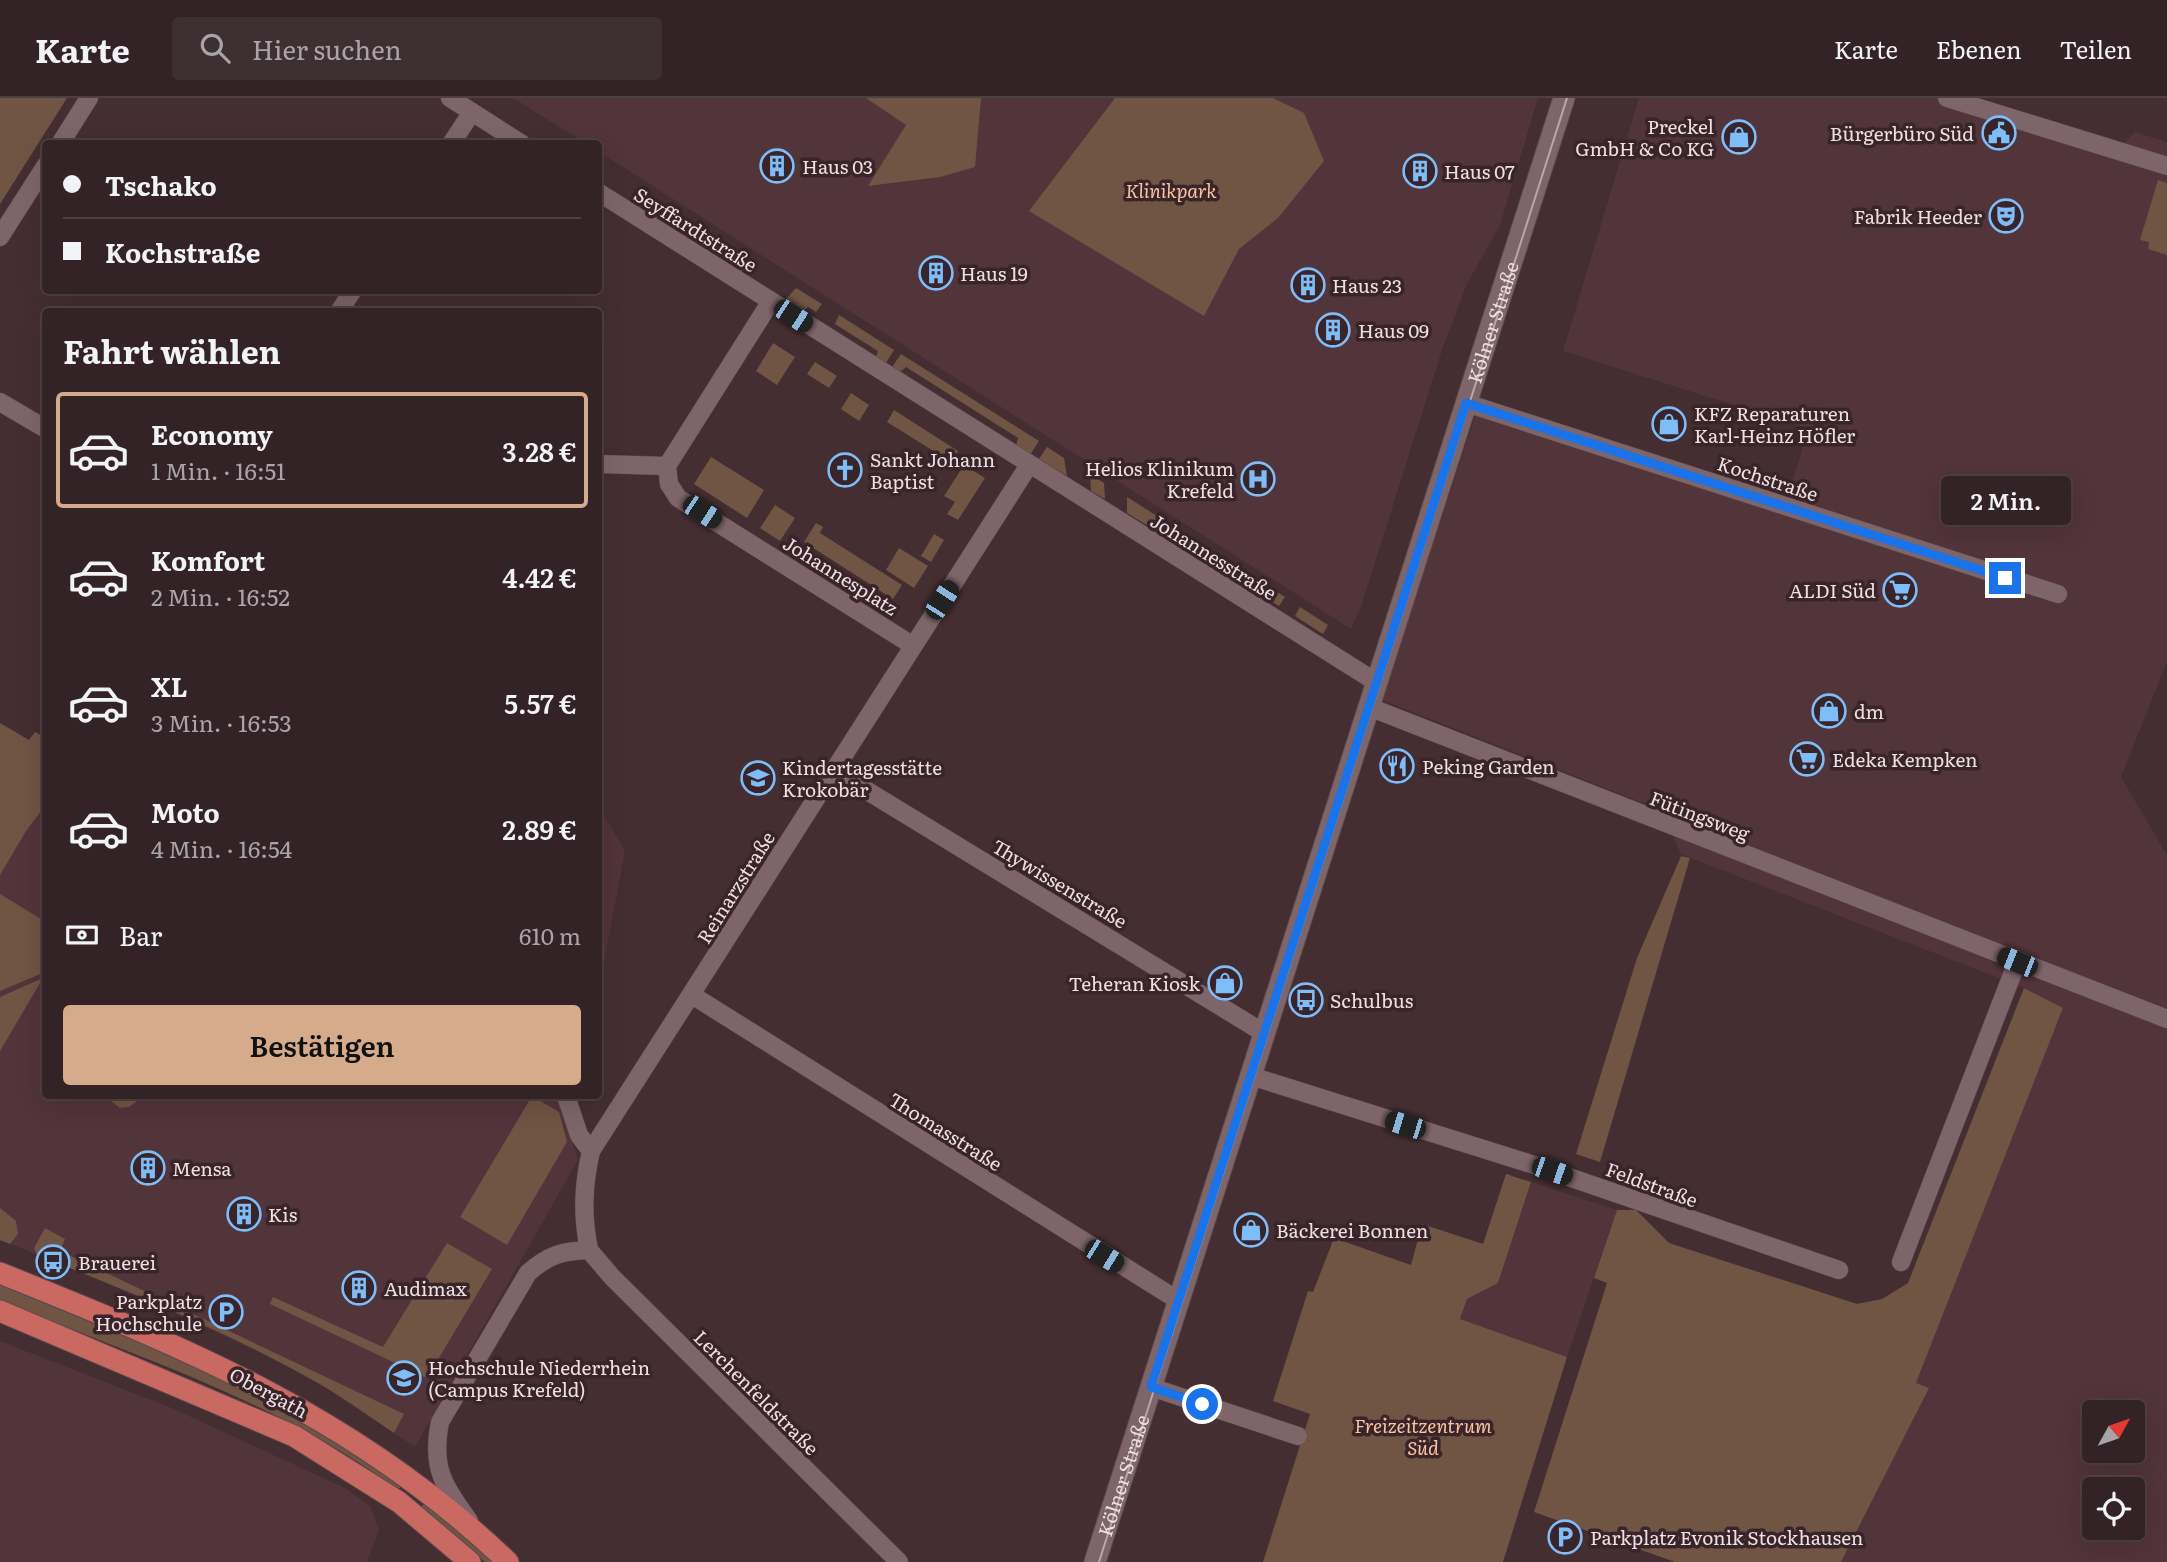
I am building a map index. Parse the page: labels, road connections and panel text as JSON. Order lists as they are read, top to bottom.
{
  "streets": {
    "main road": ["Kölner Straße", "Obergath"],
    "street": [
      "Seyffardtstraße",
      "Kochstraße",
      "Johannesstraße",
      "Johannesplatz",
      "Fütingsweg",
      "Thywissenstraße",
      "Reinarzstraße",
      "Thomasstraße",
      "Feldstraße",
      "Lerchenfeldstraße"
    ]
  },
  "crossings": [
    ["Kölner Straße", "Kochstraße"],
    ["Kölner Straße", "Johannesstraße"],
    ["Kölner Straße", "Fütingsweg"],
    ["Kölner Straße", "Thywissenstraße"],
    ["Kölner Straße", "Thomasstraße"],
    ["Kölner Straße", "Feldstraße"],
    ["Johannesplatz", "Reinarzstraße"],
    ["Thywissenstraße", "Reinarzstraße"],
    ["Reinarzstraße", "Thomasstraße"],
    ["Reinarzstraße", "Lerchenfeldstraße"]
  ],
  "parks": ["Klinikpark", "Freizeitzentrum Süd"],
  "places": {
    "public building": ["Bürgerbüro Süd"],
    "shop": [
      "Preckel GmbH & Co KG",
      "KFZ Reparaturen Karl-Heinz Höfler",
      "dm",
      "Teheran Kiosk",
      "Bäckerei Bonnen"
    ],
    "building": [
      "Haus 03",
      "Haus 07",
      "Haus 19",
      "Haus 23",
      "Haus 09",
      "Mensa",
      "Kis",
      "Audimax"
    ],
    "theatre": ["Fabrik Heeder"],
    "church": ["Sankt Johann Baptist"],
    "hospital": ["Helios Klinikum Krefeld"],
    "supermarket": ["ALDI Süd", "Edeka Kempken"],
    "restaurant": ["Peking Garden"],
    "school or university": ["Kindertagesstätte Krokobär", "Hochschule Niederrhein (Campus Krefeld)"],
    "bus stop": ["Schulbus", "Brauerei"],
    "parking": ["Parkplatz Hochschule", "Parkplatz Evonik Stockhausen"]
  },
  "north": "top right",
  "page": {
    "header": "Karte",
    "search": "Hier suchen",
    "nav": ["Karte", "Ebenen", "Teilen"],
    "banner": ["Tschako", "Kochstraße"],
    "heading": "Fahrt wählen",
    "list": [
      {
        "name": "Economy",
        "note": "1 Min. · 16:51",
        "value": "3.28 €"
      },
      {
        "name": "Komfort",
        "note": "2 Min. · 16:52",
        "value": "4.42 €"
      },
      {
        "name": "XL",
        "note": "3 Min. · 16:53",
        "value": "5.57 €"
      },
      {
        "name": "Moto",
        "note": "4 Min. · 16:54",
        "value": "2.89 €"
      }
    ],
    "bubble": "2 Min.",
    "pay": ["Bar", "610 m"],
    "buttons": "Bestätigen"
  }
}
